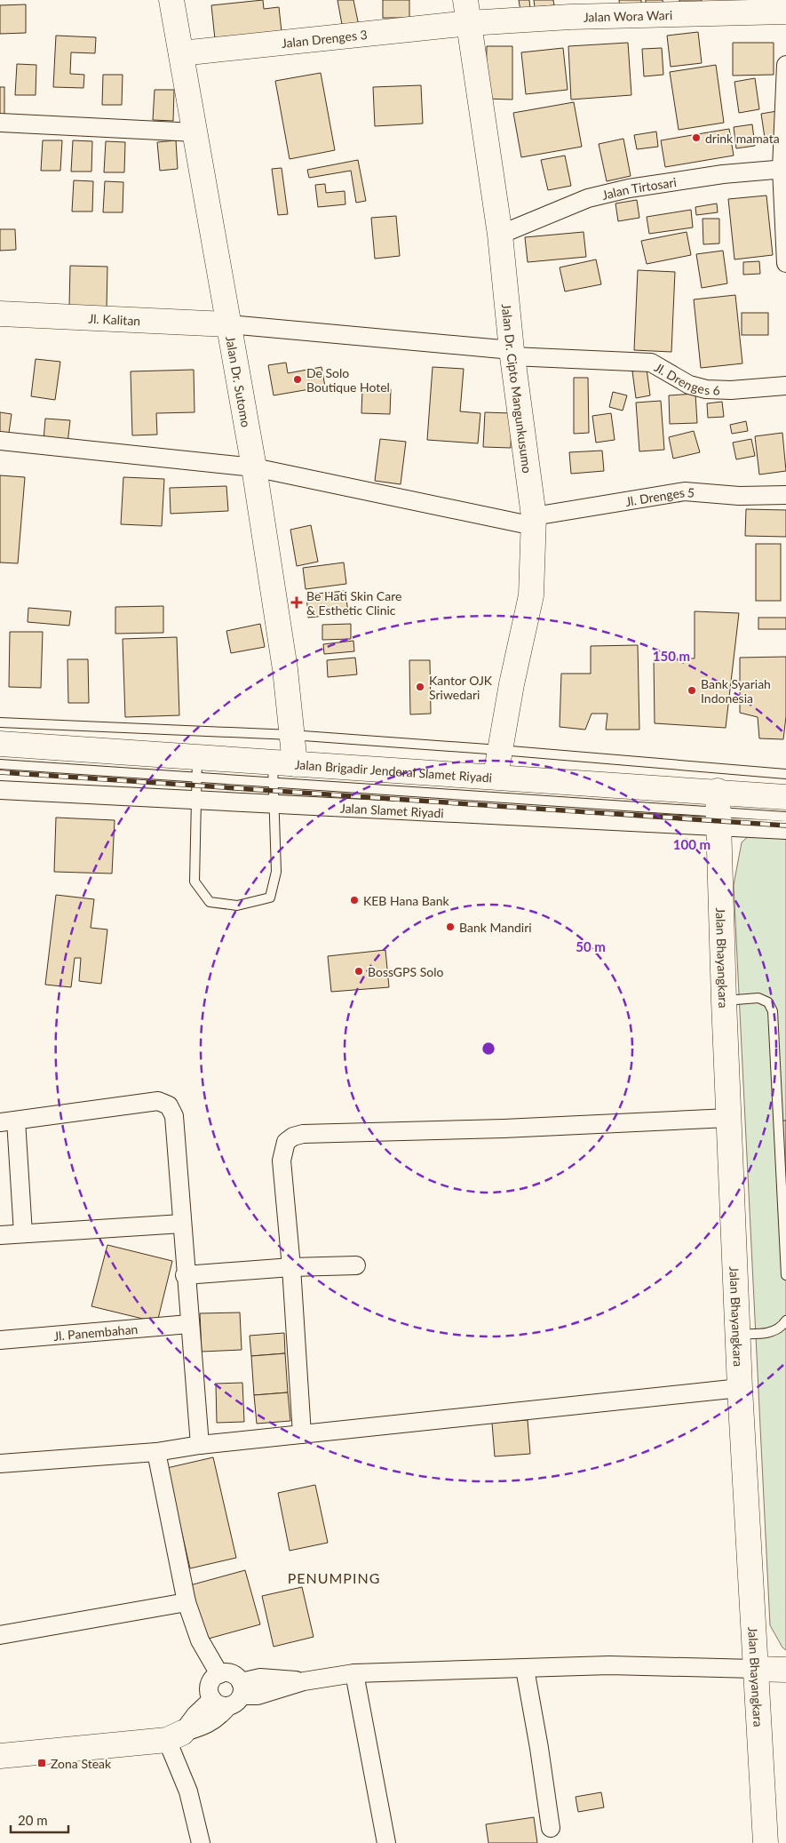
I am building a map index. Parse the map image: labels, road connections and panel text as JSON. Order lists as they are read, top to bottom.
{
  "streets": {
    "main road": [
      "Jalan Wora Wari",
      "Jalan Drenges 3",
      "Jl. Kalitan",
      "Jalan Dr. Sutomo",
      "Jalan Dr. Cipto Mangunkusumo",
      "Jalan Brigadir Jenderal Slamet Riyadi",
      "Jalan Bhayangkara"
    ],
    "street": [
      "Jalan Tirtosari",
      "Jl. Drenges 6",
      "Jl. Drenges 5",
      "Jalan Slamet Riyadi",
      "Jl. Panembahan"
    ]
  },
  "crossings": [
    ["Jalan Wora Wari", "Jalan Drenges 3"],
    ["Jalan Wora Wari", "Jalan Dr. Cipto Mangunkusumo"],
    ["Jalan Drenges 3", "Jalan Dr. Sutomo"],
    ["Jalan Drenges 3", "Jalan Dr. Cipto Mangunkusumo"],
    ["Jalan Tirtosari", "Jalan Dr. Cipto Mangunkusumo"],
    ["Jl. Kalitan", "Jl. Drenges 6"],
    ["Jl. Kalitan", "Jalan Dr. Sutomo"],
    ["Jl. Drenges 6", "Jalan Dr. Sutomo"],
    ["Jl. Drenges 6", "Jalan Dr. Cipto Mangunkusumo"],
    ["Jalan Dr. Sutomo", "Jalan Brigadir Jenderal Slamet Riyadi"],
    ["Jalan Dr. Cipto Mangunkusumo", "Jl. Drenges 5"],
    ["Jalan Dr. Cipto Mangunkusumo", "Jalan Brigadir Jenderal Slamet Riyadi"],
    ["Jalan Brigadir Jenderal Slamet Riyadi", "Jalan Slamet Riyadi"],
    ["Jalan Brigadir Jenderal Slamet Riyadi", "Jalan Bhayangkara"],
    ["Jalan Slamet Riyadi", "Jalan Bhayangkara"]
  ],
  "districts": ["PENUMPING"],
  "places": {
    "other": [
      "drink mamata",
      "De Solo Boutique Hotel",
      "Kantor OJK Sriwedari",
      "Bank Syariah Indonesia",
      "KEB Hana Bank",
      "Bank Mandiri",
      "BossGPS Solo"
    ],
    "health": ["Be Hati Skin Care & Esthetic Clinic"],
    "transit": ["Zona Steak"]
  },
  "scale_bar": "20 m",
  "rings": ["150 m", "100 m", "50 m"]
}
